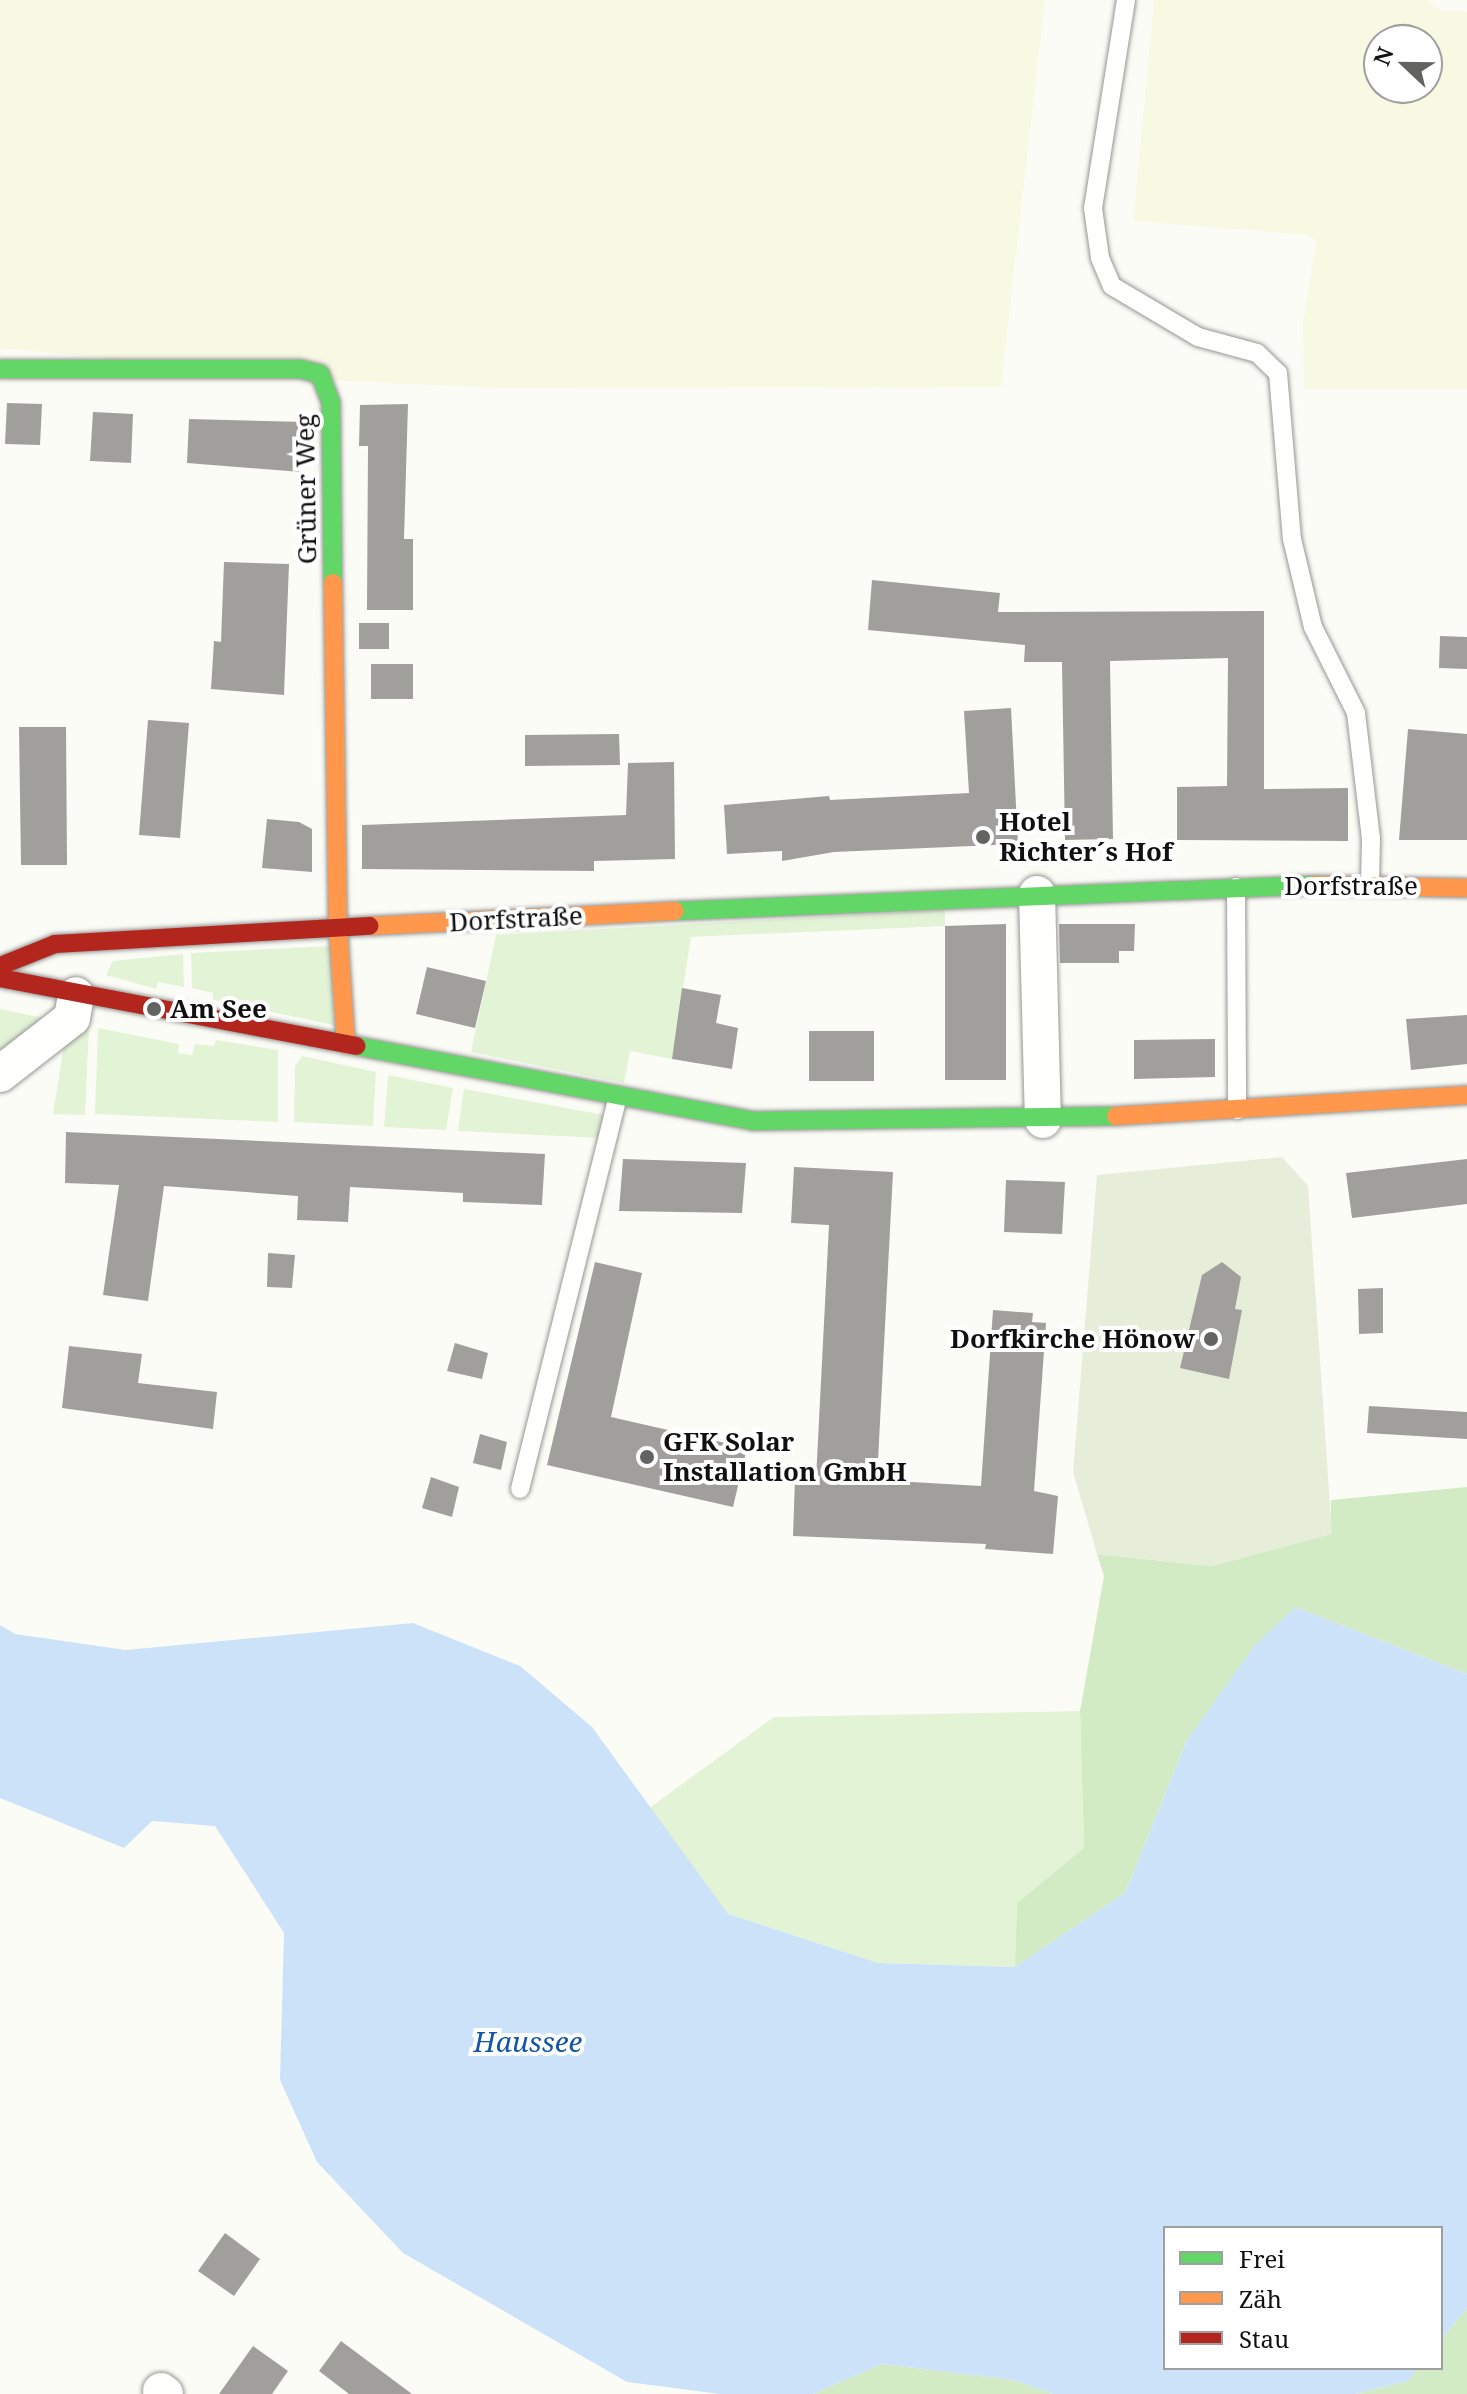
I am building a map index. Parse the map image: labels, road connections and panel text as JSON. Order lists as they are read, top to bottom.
{
  "streets": {
    "street": ["Grüner Weg", "Dorfstraße"]
  },
  "crossings": [
    ["Grüner Weg", "Dorfstraße"]
  ],
  "water": ["Haussee"],
  "places": [
    "Hotel Richter´s Hof",
    "Am See",
    "Dorfkirche Hönow",
    "GFK Solar Installation GmbH"
  ],
  "legend": ["Frei", "Zäh", "Stau"],
  "north": "left"
}
